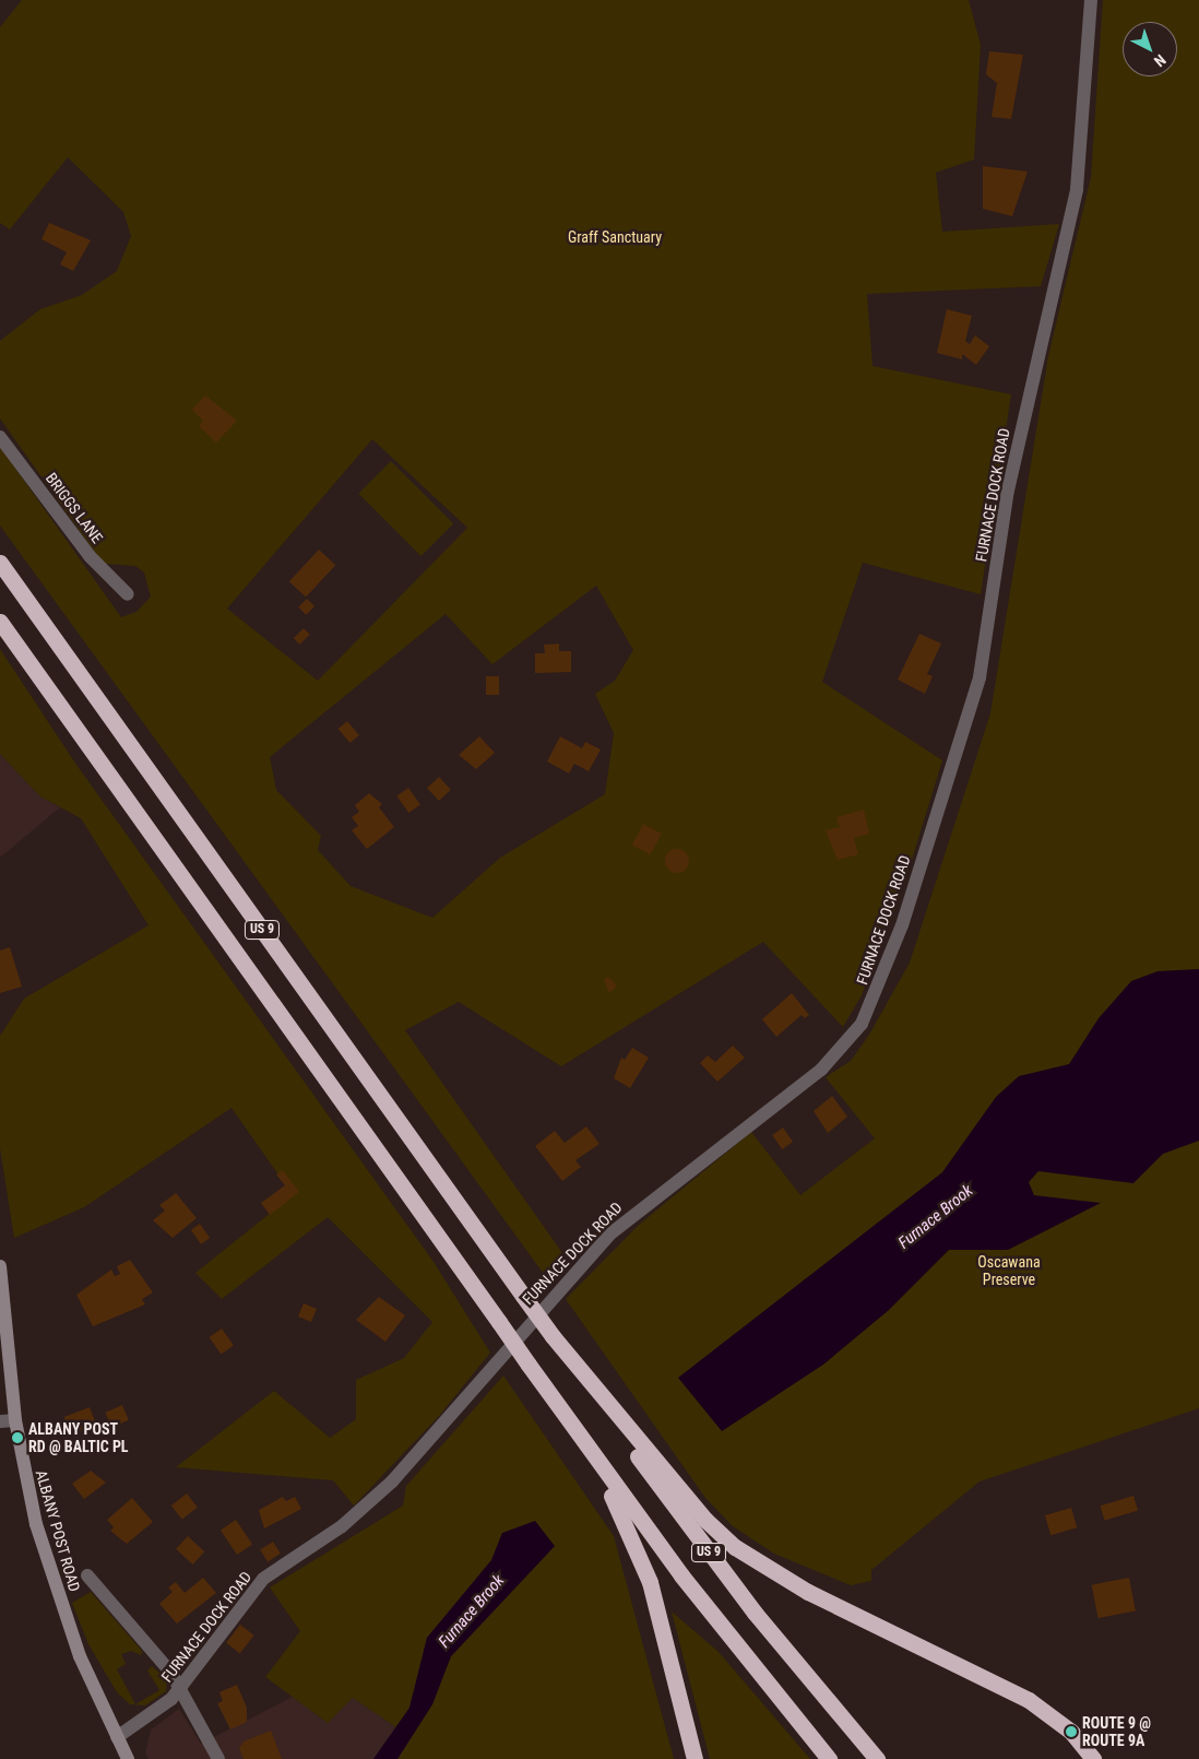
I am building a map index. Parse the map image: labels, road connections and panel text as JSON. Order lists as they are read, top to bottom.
{
  "streets": {
    "highway": ["US 9"],
    "main road": ["ALBANY POST ROAD"],
    "street": ["FURNACE DOCK ROAD", "BRIGGS LANE"]
  },
  "crossings": [
    ["FURNACE DOCK ROAD", "ALBANY POST ROAD"]
  ],
  "water": ["Furnace Brook"],
  "parks": ["Graff Sanctuary", "Oscawana Preserve"],
  "places": ["ALBANY POST RD @ BALTIC PL", "ROUTE 9 @ ROUTE 9A"],
  "north": "bottom right"
}
